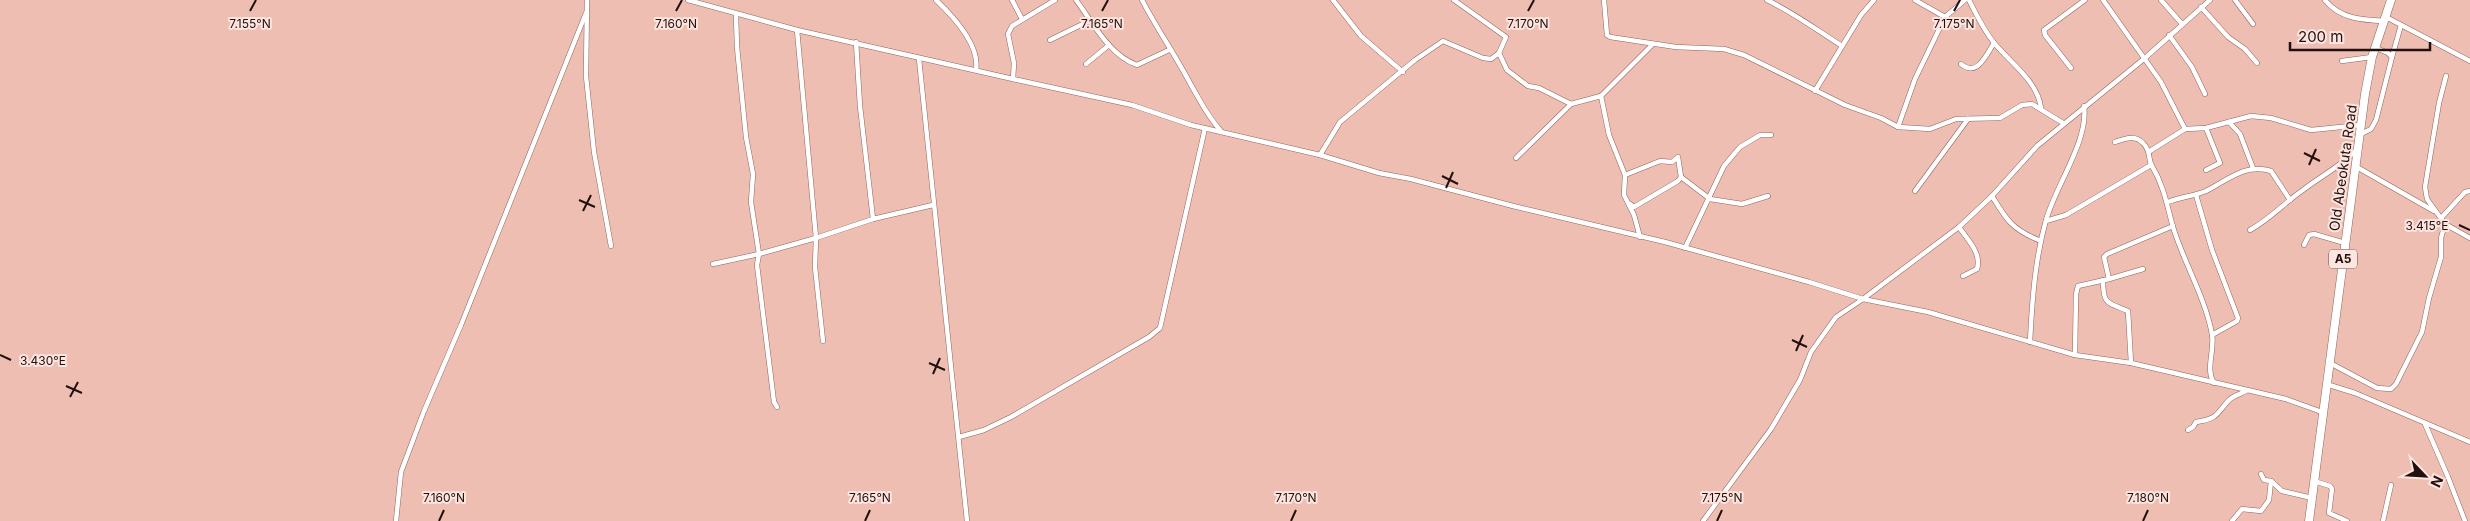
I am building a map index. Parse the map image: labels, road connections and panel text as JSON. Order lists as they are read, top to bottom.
{
  "streets": {
    "highway": ["Old Abeokuta Road", "A5"]
  },
  "scale_bar": "200 m",
  "north": "bottom right",
  "coordinates": [
    "7.155°N",
    "7.160°N",
    "7.165°N",
    "7.170°N",
    "7.175°N",
    "3.415°E",
    "3.430°E",
    "7.180°N"
  ]
}
